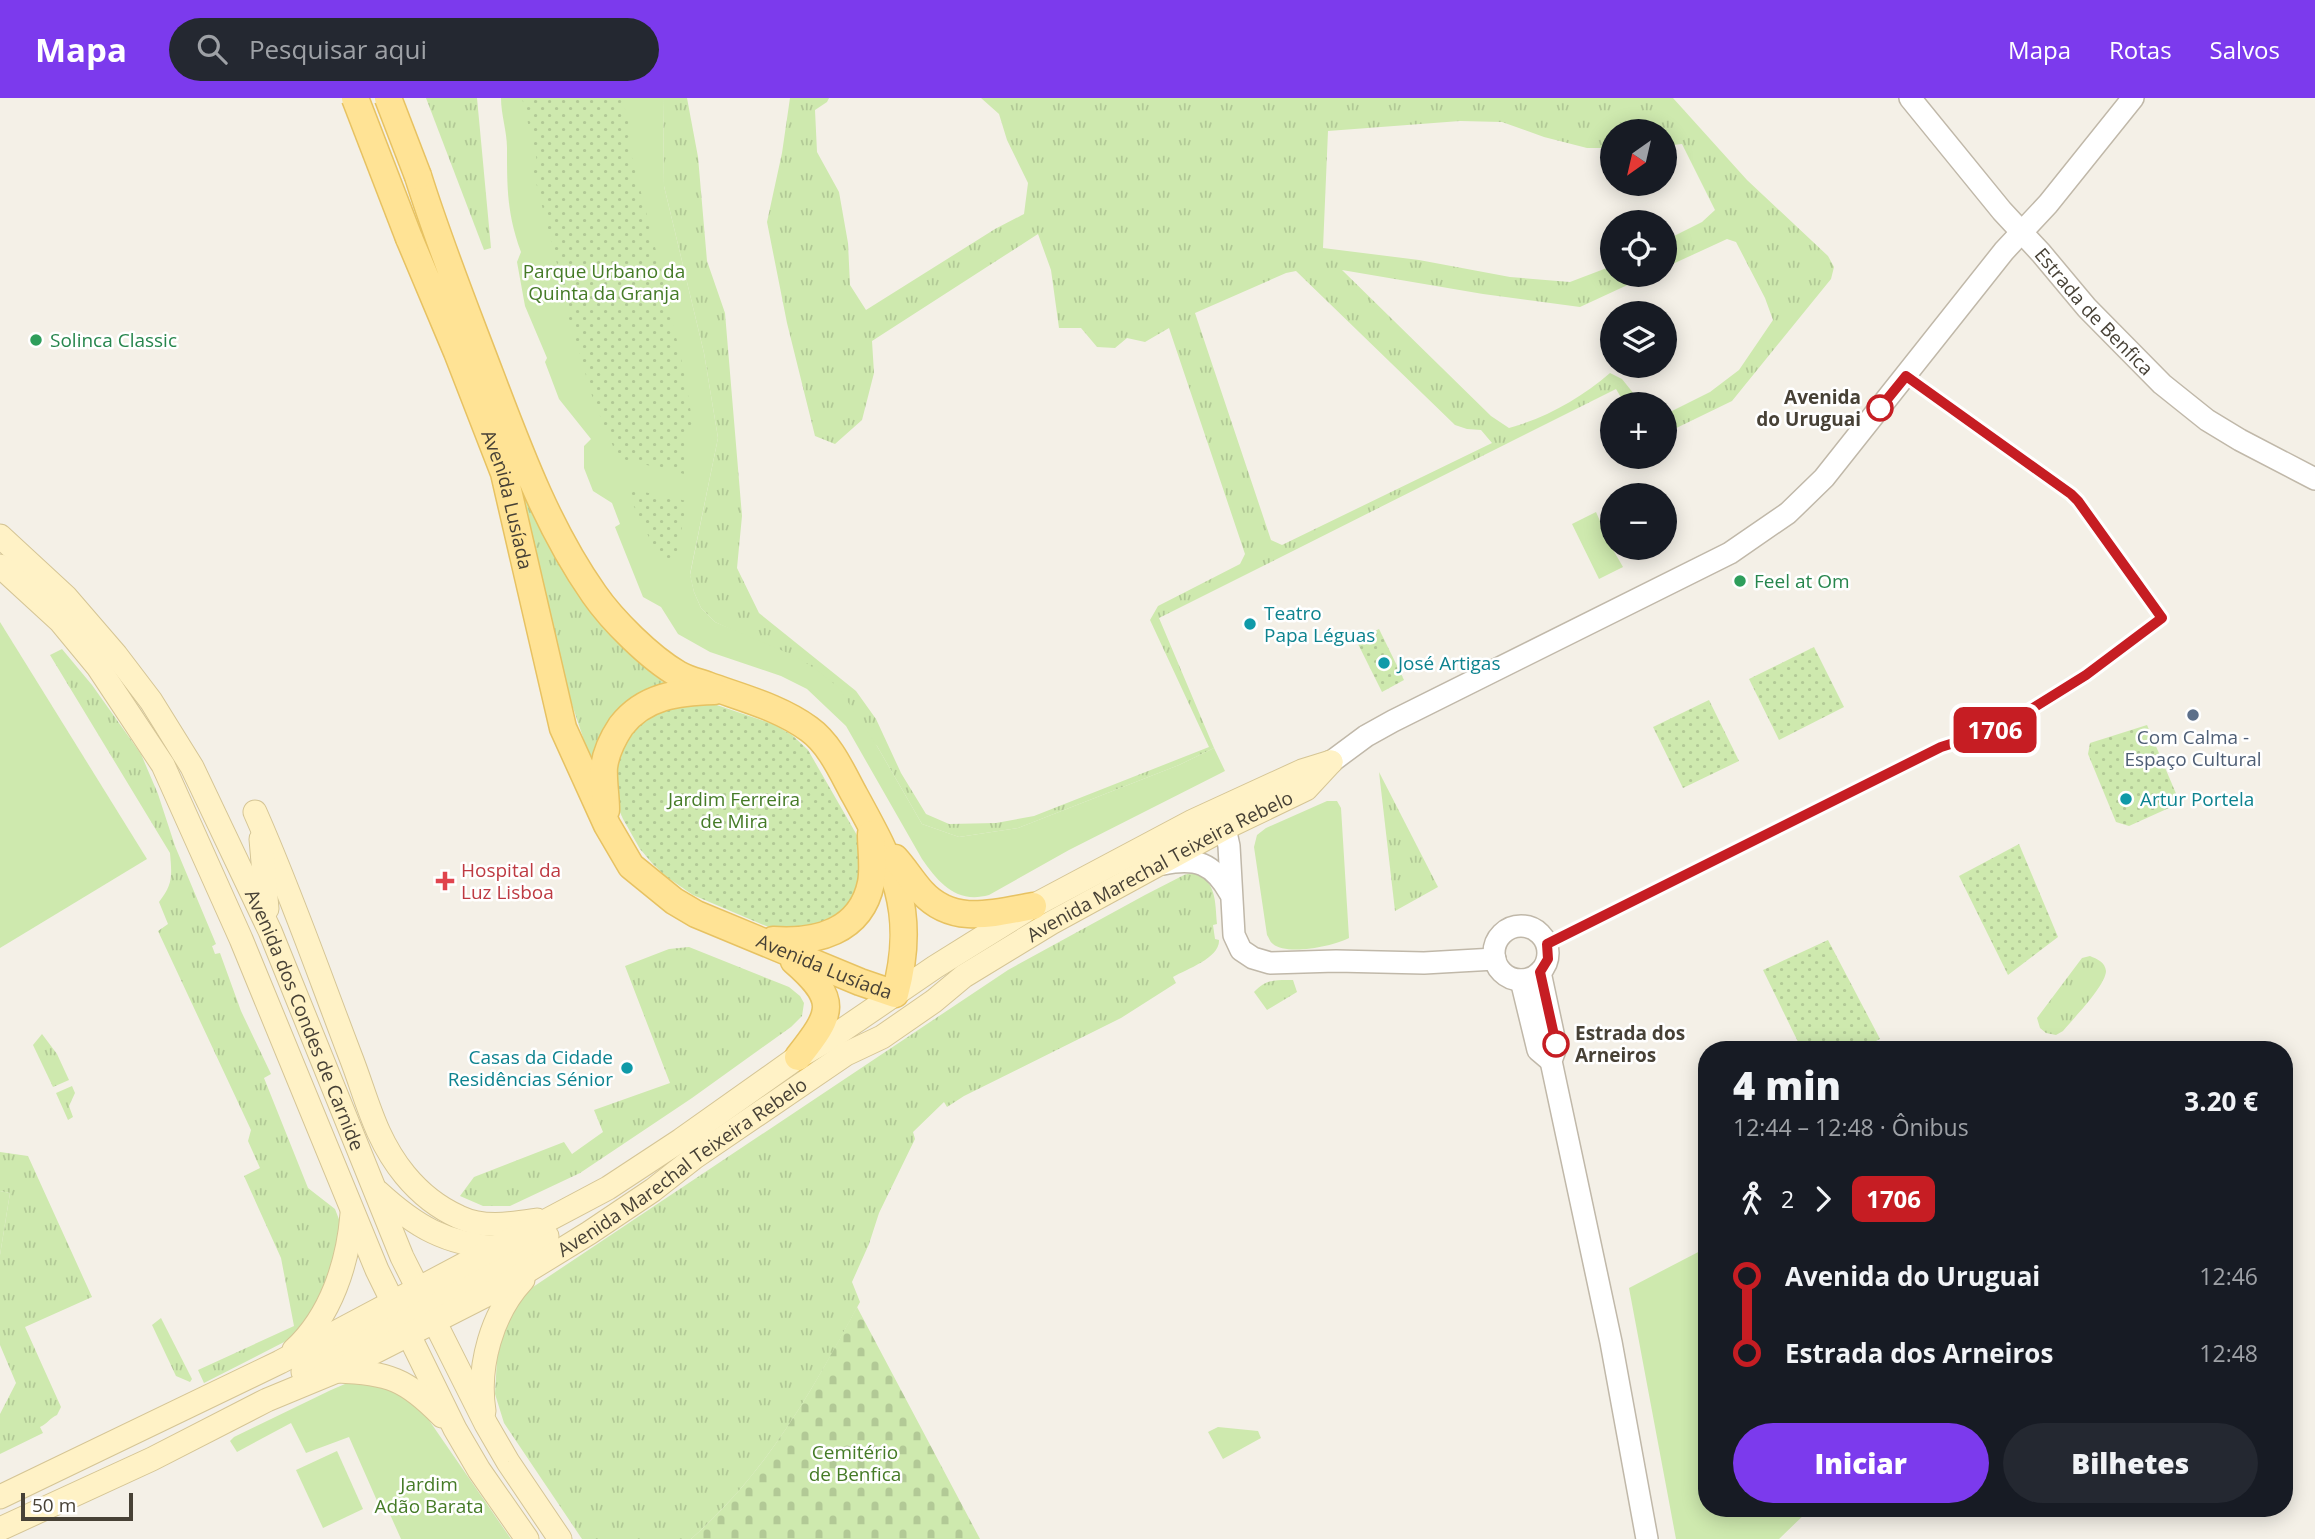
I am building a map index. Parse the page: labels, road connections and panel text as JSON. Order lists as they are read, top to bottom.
{
  "streets": {
    "main road": ["Avenida Lusíada", "Avenida Marechal Teixeira Rebelo", "Avenida dos Condes de Carnide"],
    "street": ["Estrada de Benfica"]
  },
  "crossings": [
    ["Avenida Lusíada", "Avenida Marechal Teixeira Rebelo"],
    ["Avenida Marechal Teixeira Rebelo", "Avenida dos Condes de Carnide"]
  ],
  "parks": [
    "Parque Urbano da Quinta da Granja",
    "Jardim Ferreira de Mira",
    "Cemitério de Benfica",
    "Jardim Adão Barata"
  ],
  "places": {
    "other": [
      "Solinca Classic",
      "Avenida do Uruguai",
      "Feel at Om",
      "Teatro Papa Léguas",
      "José Artigas",
      "Com Calma - Espaço Cultural",
      "Artur Portela",
      "Estrada dos Arneiros",
      "Casas da Cidade Residências Sénior"
    ],
    "health": ["Hospital da Luz Lisboa"]
  },
  "lines": ["bus line 1706"],
  "scale_bar": "50 m",
  "north": "bottom left",
  "page": {
    "header": "Mapa",
    "search": "Pesquisar aqui",
    "nav": ["Mapa", "Rotas", "Salvos"],
    "on_map": "1706",
    "map_buttons": ["+", "−"],
    "heading": ["4 min", "12:44 – 12:48 · Ônibus", "3.20 €"],
    "legs": ["2", "1706"],
    "list": [
      {
        "name": "Avenida do Uruguai",
        "value": "12:46"
      },
      {
        "name": "Estrada dos Arneiros",
        "value": "12:48"
      }
    ],
    "buttons": ["Iniciar", "Bilhetes"],
    "scale": "50 m"
  }
}
